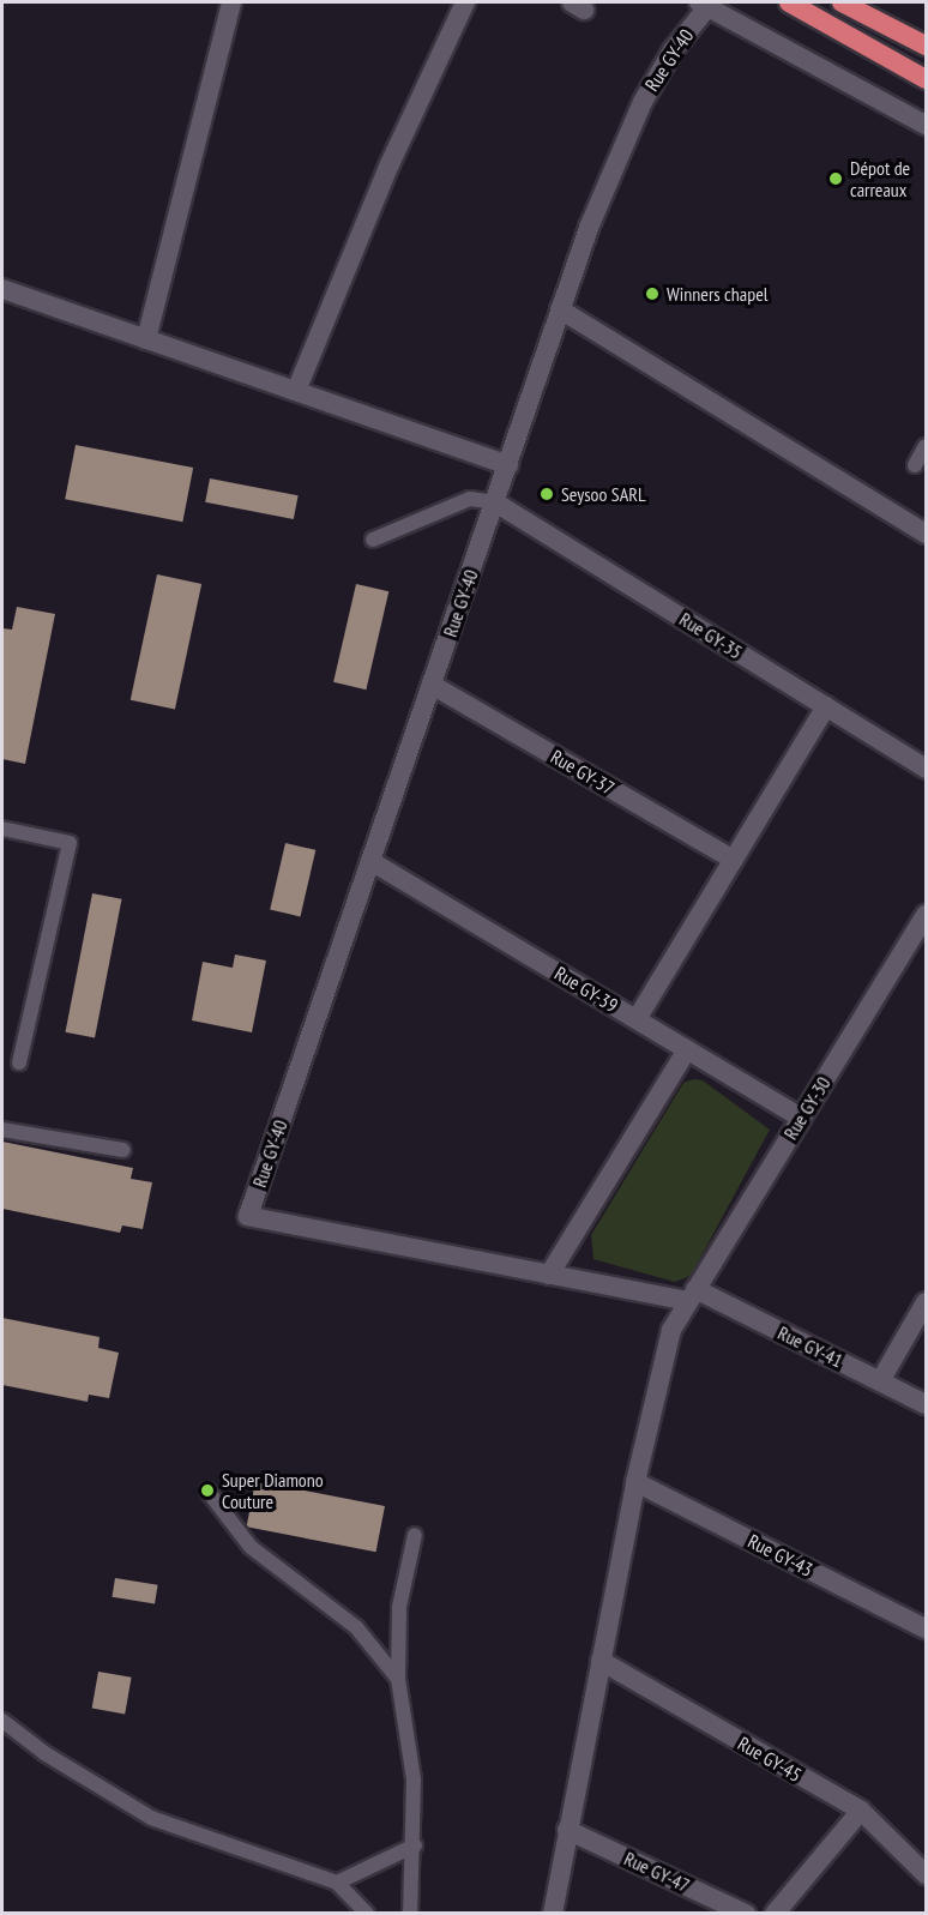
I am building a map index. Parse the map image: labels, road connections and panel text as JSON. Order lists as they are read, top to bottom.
{
  "streets": {
    "street": [
      "Rue GY-40",
      "Rue GY-35",
      "Rue GY-37",
      "Rue GY-39",
      "Rue GY-30",
      "Rue GY-41",
      "Rue GY-43",
      "Rue GY-45",
      "Rue GY-47"
    ]
  },
  "crossings": [
    ["Rue GY-40", "Rue GY-35"],
    ["Rue GY-40", "Rue GY-37"],
    ["Rue GY-40", "Rue GY-39"],
    ["Rue GY-40", "Rue GY-41"],
    ["Rue GY-39", "Rue GY-30"],
    ["Rue GY-30", "Rue GY-41"],
    ["Rue GY-30", "Rue GY-43"],
    ["Rue GY-30", "Rue GY-45"],
    ["Rue GY-30", "Rue GY-47"]
  ],
  "places": [
    "Dépot de carreaux",
    "Winners chapel",
    "Seysoo SARL",
    "Super Diamono Couture"
  ]
}
